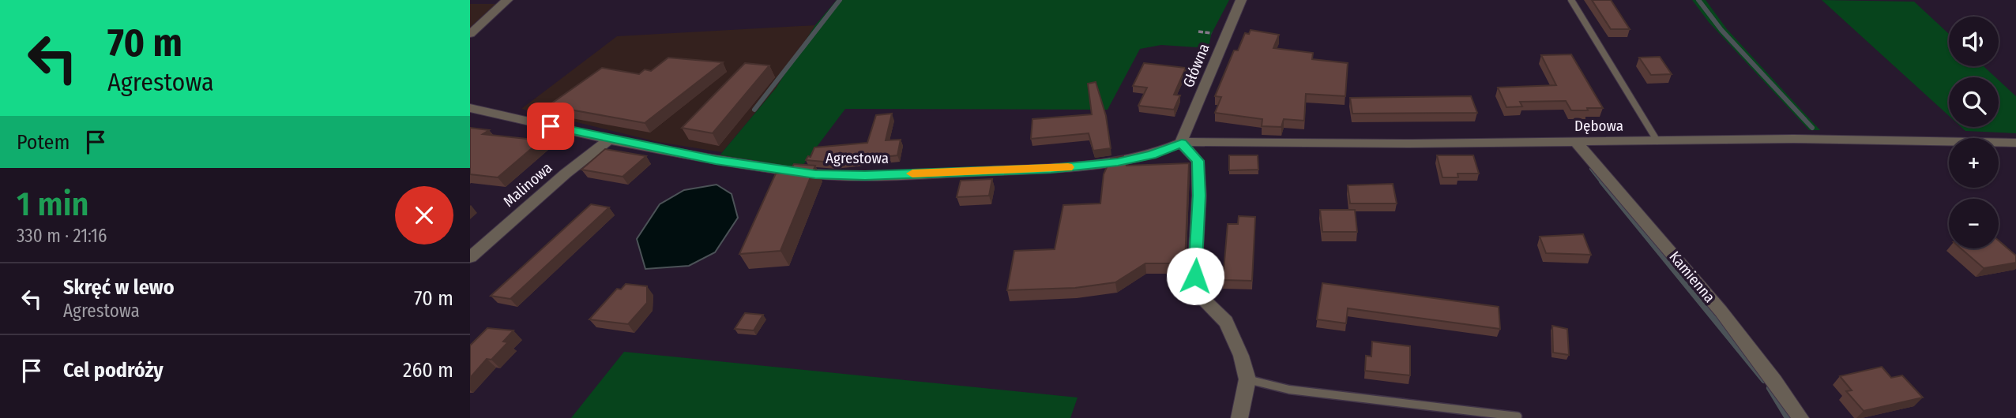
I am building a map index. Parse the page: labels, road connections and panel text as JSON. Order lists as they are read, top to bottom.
{
  "streets": {
    "street": [
      "Główna",
      "Dębowa",
      "Agrestowa",
      "Malinowa",
      "Kamienna"
    ]
  },
  "crossings": [
    ["Główna", "Dębowa"],
    ["Główna", "Agrestowa"],
    ["Dębowa", "Agrestowa"],
    ["Dębowa", "Kamienna"],
    ["Agrestowa", "Malinowa"]
  ],
  "page": {
    "turn": ["70 m", "Agrestowa"],
    "map_buttons": ["+", "−"],
    "then": "Potem",
    "heading": ["1 min", "330 m · 21:16"],
    "list": [
      {
        "name": "Skręć w lewo",
        "note": "Agrestowa",
        "value": "70 m"
      },
      {
        "name": "Cel podróży",
        "value": "260 m"
      }
    ]
  }
}
